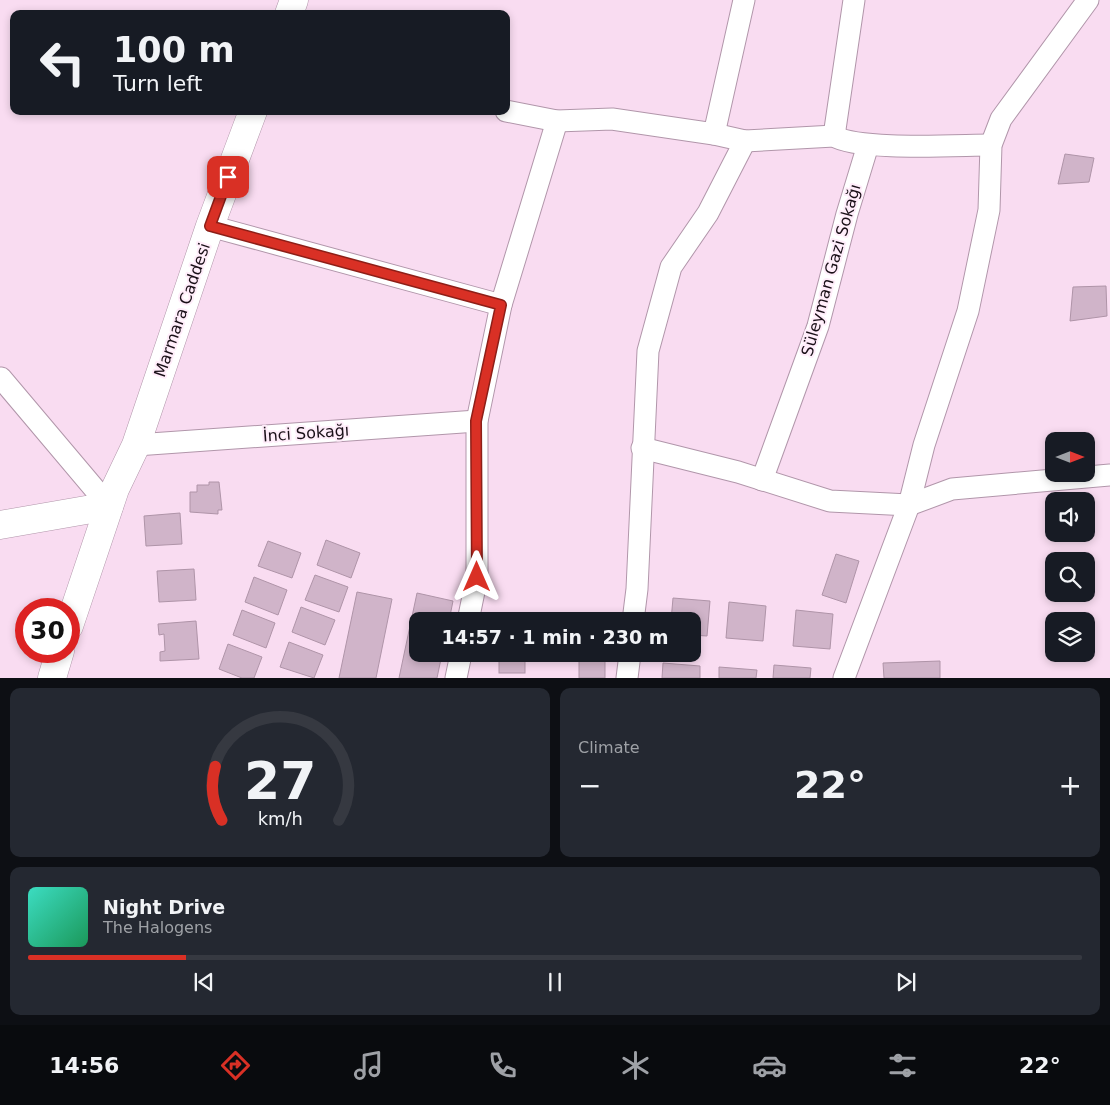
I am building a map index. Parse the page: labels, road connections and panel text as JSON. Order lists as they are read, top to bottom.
{
  "streets": {
    "street": ["Süleyman Gazi Sokağı", "Marmara Caddesi", "İnci Sokağı"]
  },
  "crossings": [
    ["Marmara Caddesi", "İnci Sokağı"]
  ],
  "north": "right",
  "page": {
    "turn": ["100 m", "Turn left"],
    "limit": "30",
    "trip": "14:57 · 1 min · 230 m",
    "tile": "Climate",
    "heat": ["−", "22°", "+"],
    "song": ["Night Drive", "The Halogens"],
    "tabs": ["14:56", "22°"],
    "gauge": ["27", "km/h"]
  }
}
